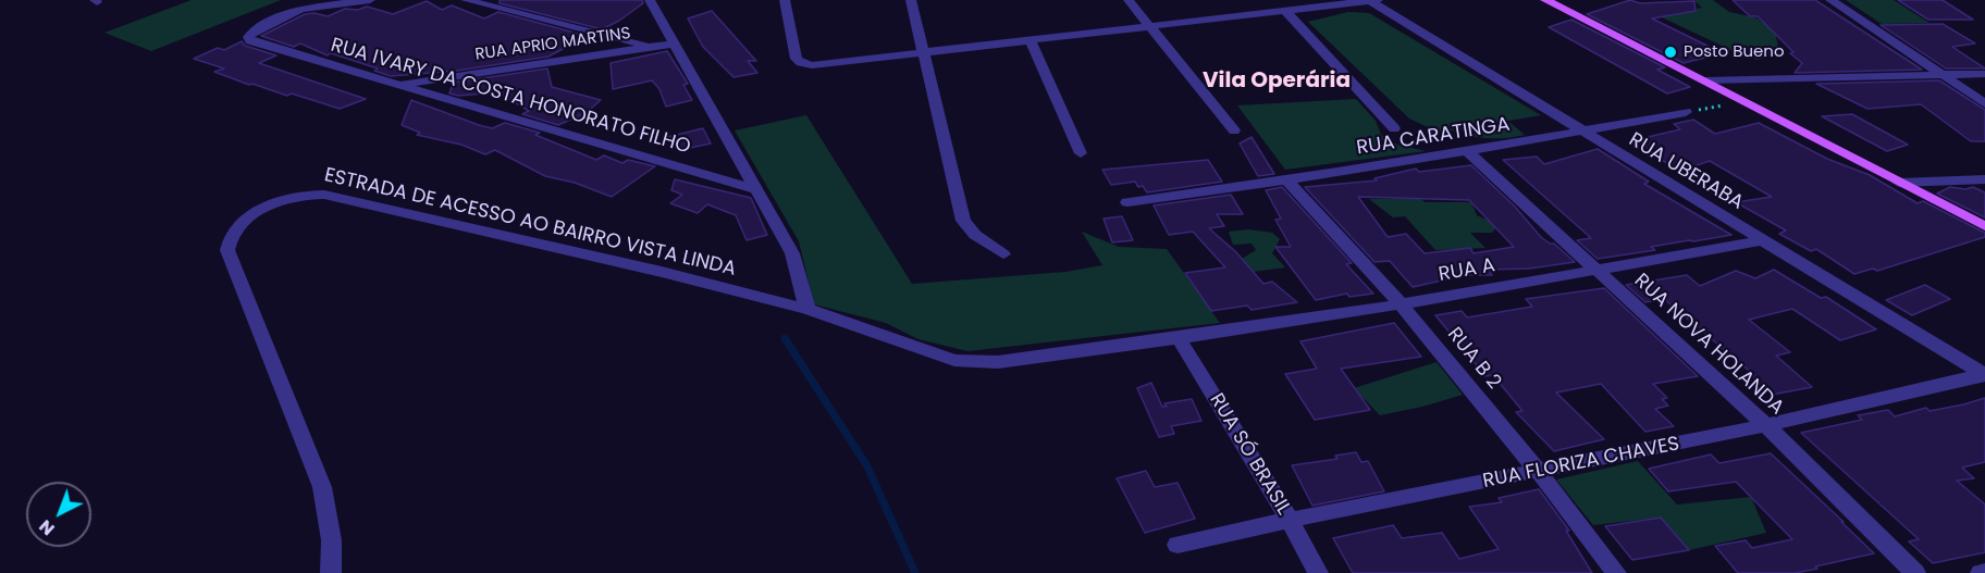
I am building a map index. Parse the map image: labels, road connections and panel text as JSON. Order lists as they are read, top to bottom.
{
  "streets": {
    "street": [
      "RUA APRIO MARTINS",
      "RUA IVARY DA COSTA HONORATO FILHO",
      "RUA CARATINGA",
      "RUA UBERABA",
      "ESTRADA DE ACESSO AO BAIRRO VISTA LINDA",
      "RUA A",
      "RUA NOVA HOLANDA",
      "RUA B 2",
      "RUA SÓ BRASIL",
      "RUA FLORIZA CHAVES"
    ]
  },
  "crossings": [
    ["RUA APRIO MARTINS", "RUA IVARY DA COSTA HONORATO FILHO"],
    ["RUA CARATINGA", "RUA UBERABA"],
    ["RUA CARATINGA", "RUA NOVA HOLANDA"],
    ["RUA CARATINGA", "RUA B 2"],
    ["RUA UBERABA", "RUA A"],
    ["RUA UBERABA", "RUA FLORIZA CHAVES"],
    ["ESTRADA DE ACESSO AO BAIRRO VISTA LINDA", "RUA A"],
    ["ESTRADA DE ACESSO AO BAIRRO VISTA LINDA", "RUA SÓ BRASIL"],
    ["RUA A", "RUA NOVA HOLANDA"],
    ["RUA A", "RUA B 2"],
    ["RUA A", "RUA SÓ BRASIL"],
    ["RUA NOVA HOLANDA", "RUA FLORIZA CHAVES"],
    ["RUA B 2", "RUA FLORIZA CHAVES"],
    ["RUA SÓ BRASIL", "RUA FLORIZA CHAVES"]
  ],
  "districts": ["Vila Operária"],
  "places": ["Posto Bueno"],
  "north": "bottom left"
}
